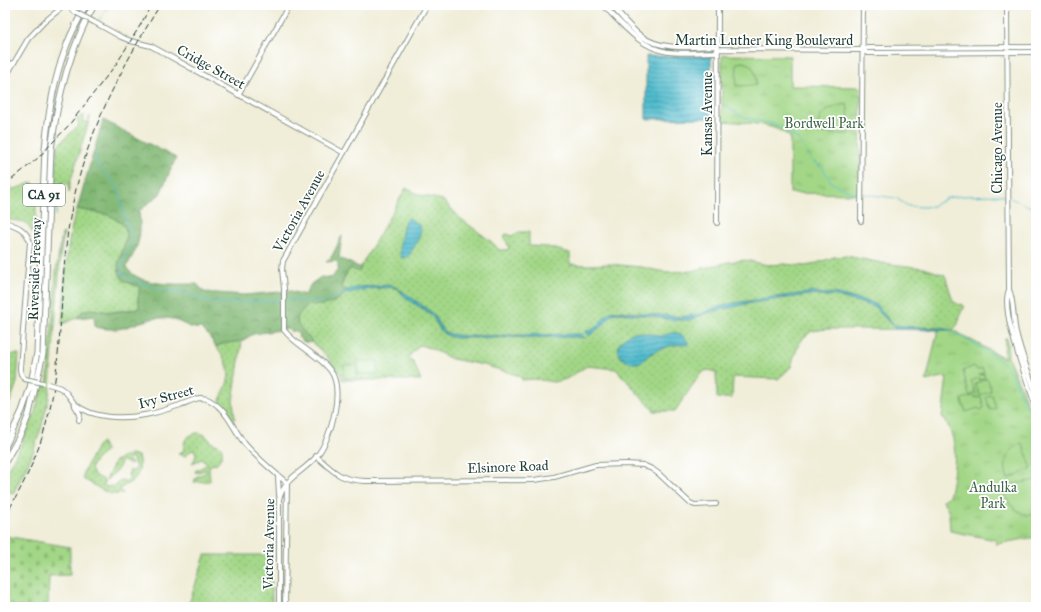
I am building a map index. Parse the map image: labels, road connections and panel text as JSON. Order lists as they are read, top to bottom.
{
  "streets": {
    "highway": ["CA 91", "Riverside Freeway"],
    "street": [
      "Martin Luther King Boulevard",
      "Cridge Street",
      "Kansas Avenue",
      "Chicago Avenue",
      "Victoria Avenue",
      "Ivy Street",
      "Elsinore Road"
    ]
  },
  "crossings": [
    ["Martin Luther King Boulevard", "Kansas Avenue"],
    ["Martin Luther King Boulevard", "Chicago Avenue"],
    ["Cridge Street", "Victoria Avenue"],
    ["Victoria Avenue", "Ivy Street"],
    ["Victoria Avenue", "Elsinore Road"]
  ],
  "parks": ["Bordwell Park", "Andulka Park"]
}
